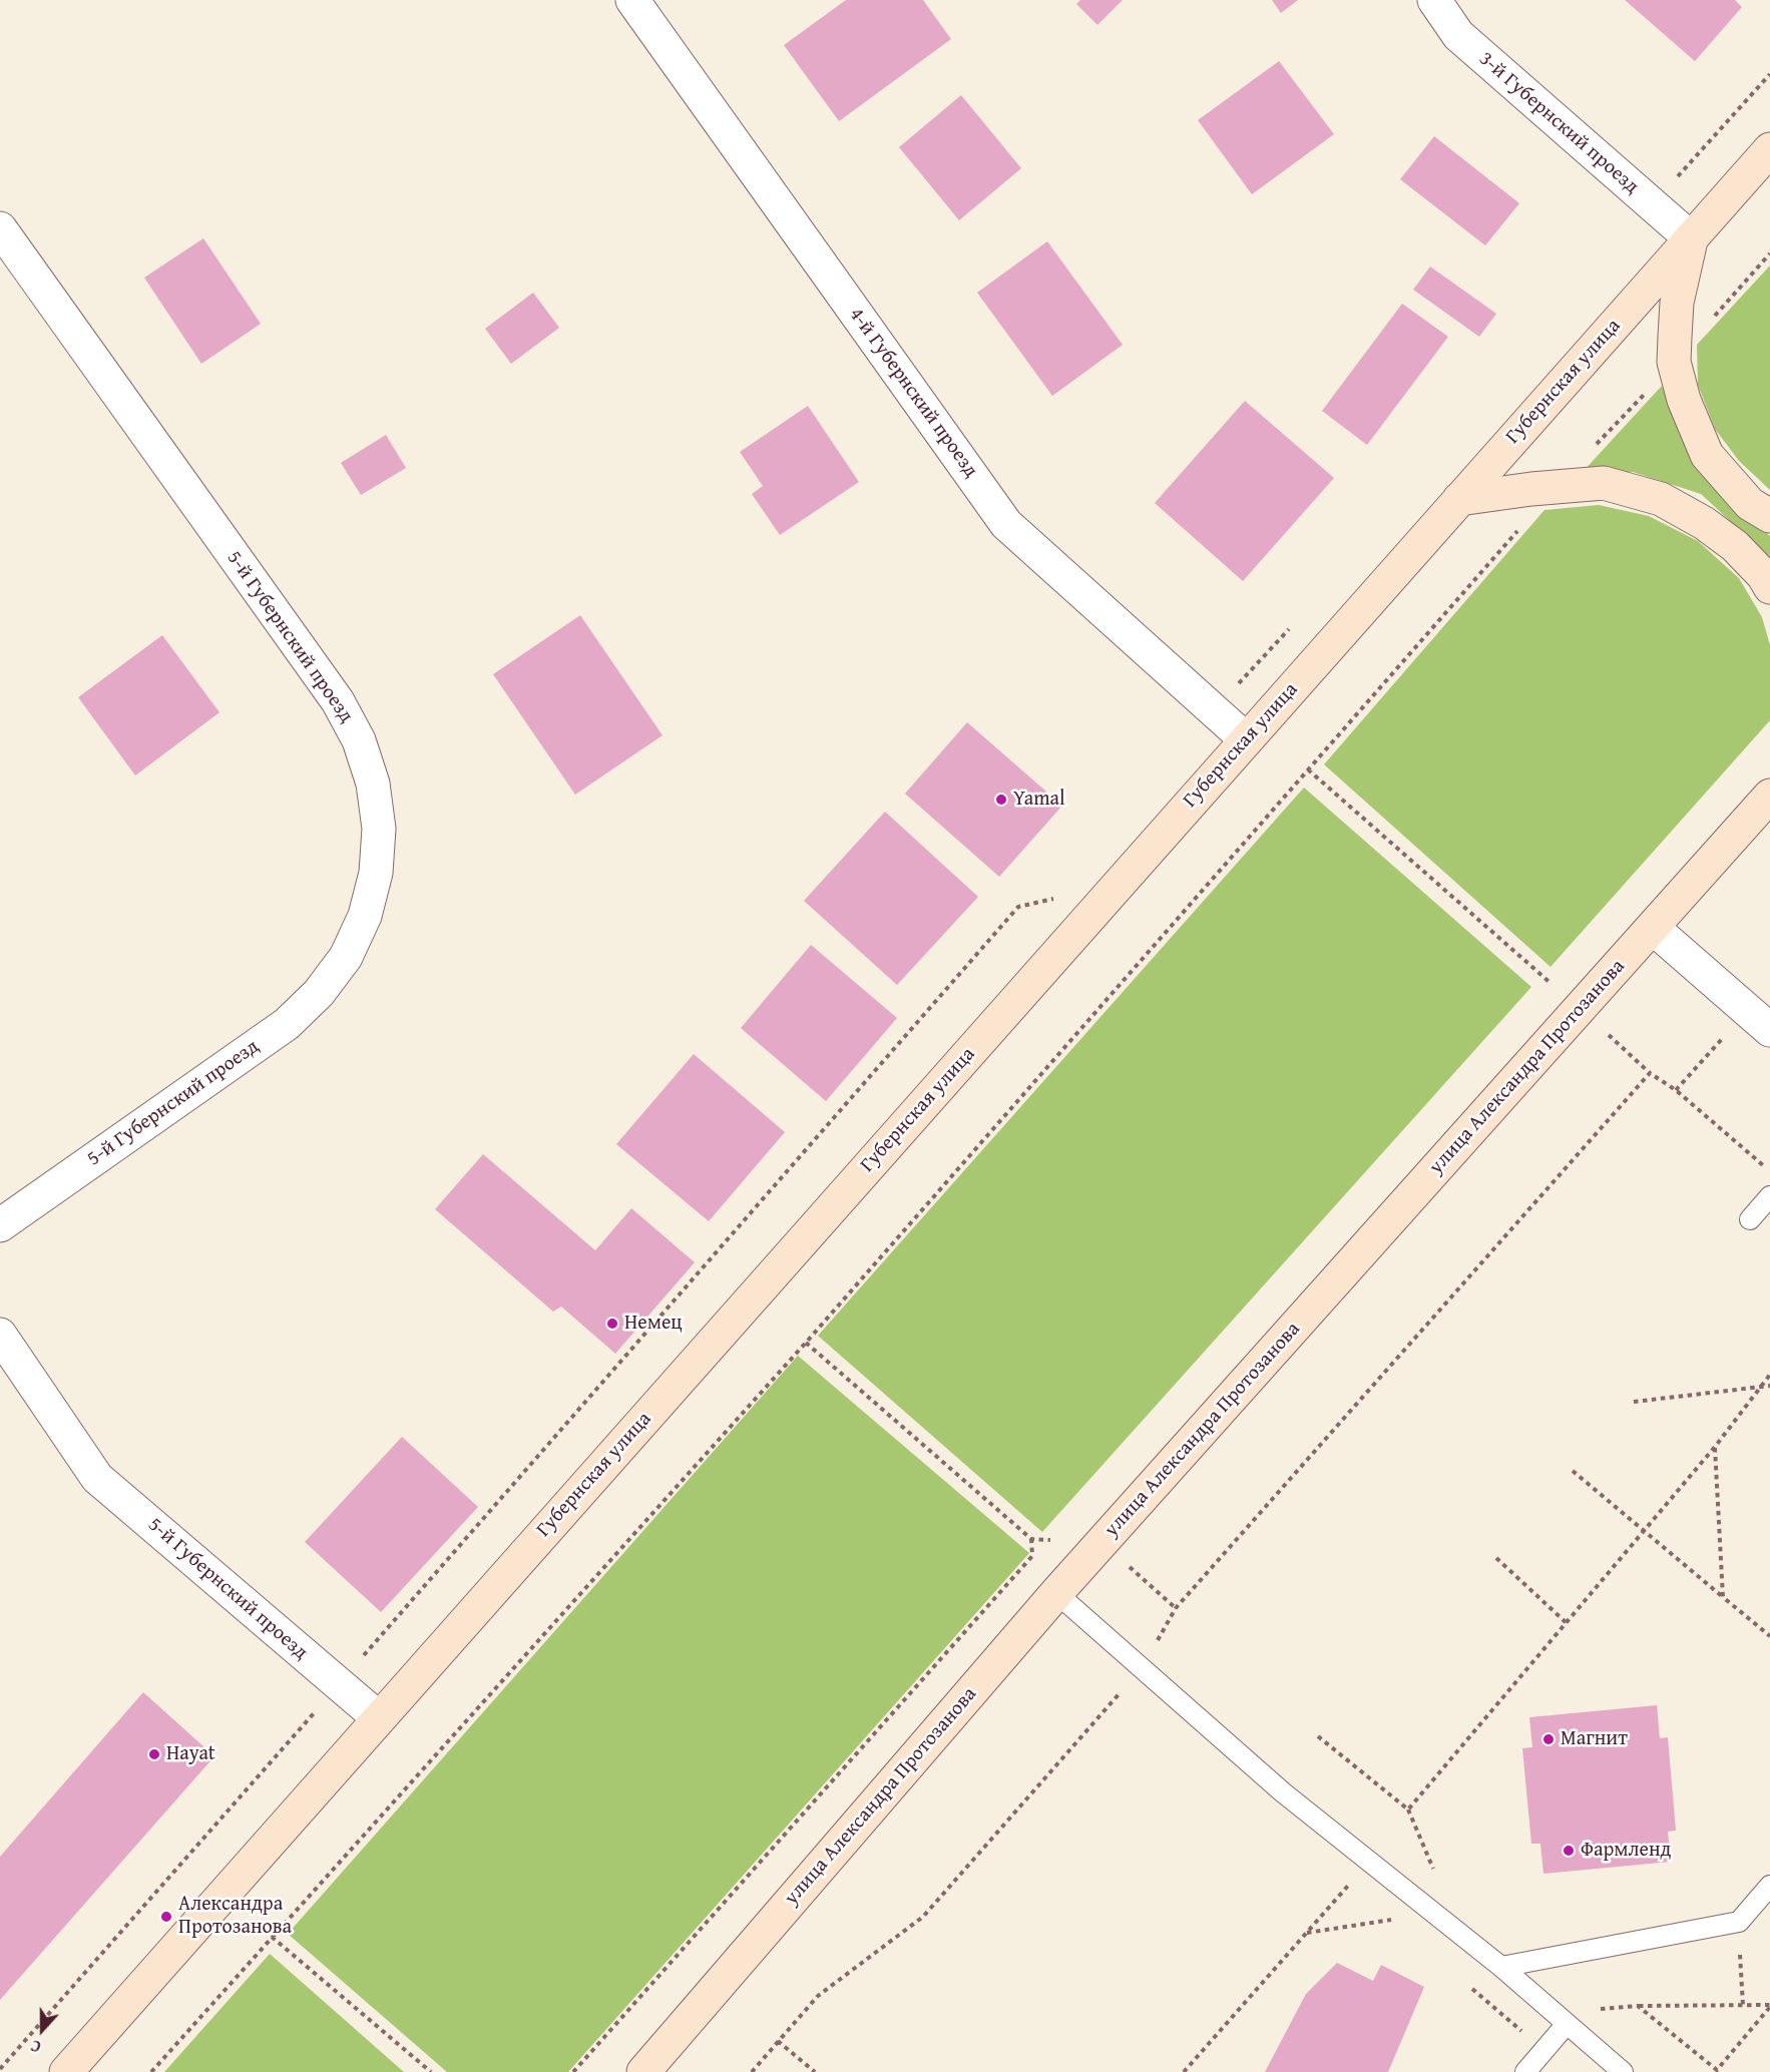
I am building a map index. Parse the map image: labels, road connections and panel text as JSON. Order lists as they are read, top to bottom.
{
  "streets": {
    "street": [
      "3-й Губернский проезд",
      "Губернская улица",
      "4-й Губернский проезд",
      "5-й Губернский проезд",
      "улица Александра Протозанова"
    ]
  },
  "crossings": [
    ["3-й Губернский проезд", "Губернская улица"],
    ["Губернская улица", "4-й Губернский проезд"],
    ["Губернская улица", "5-й Губернский проезд"]
  ],
  "places": [
    "Yamal",
    "Немец",
    "Магнит",
    "Hayat",
    "Фармленд",
    "Александра Протозанова"
  ],
  "north": "bottom"
}
